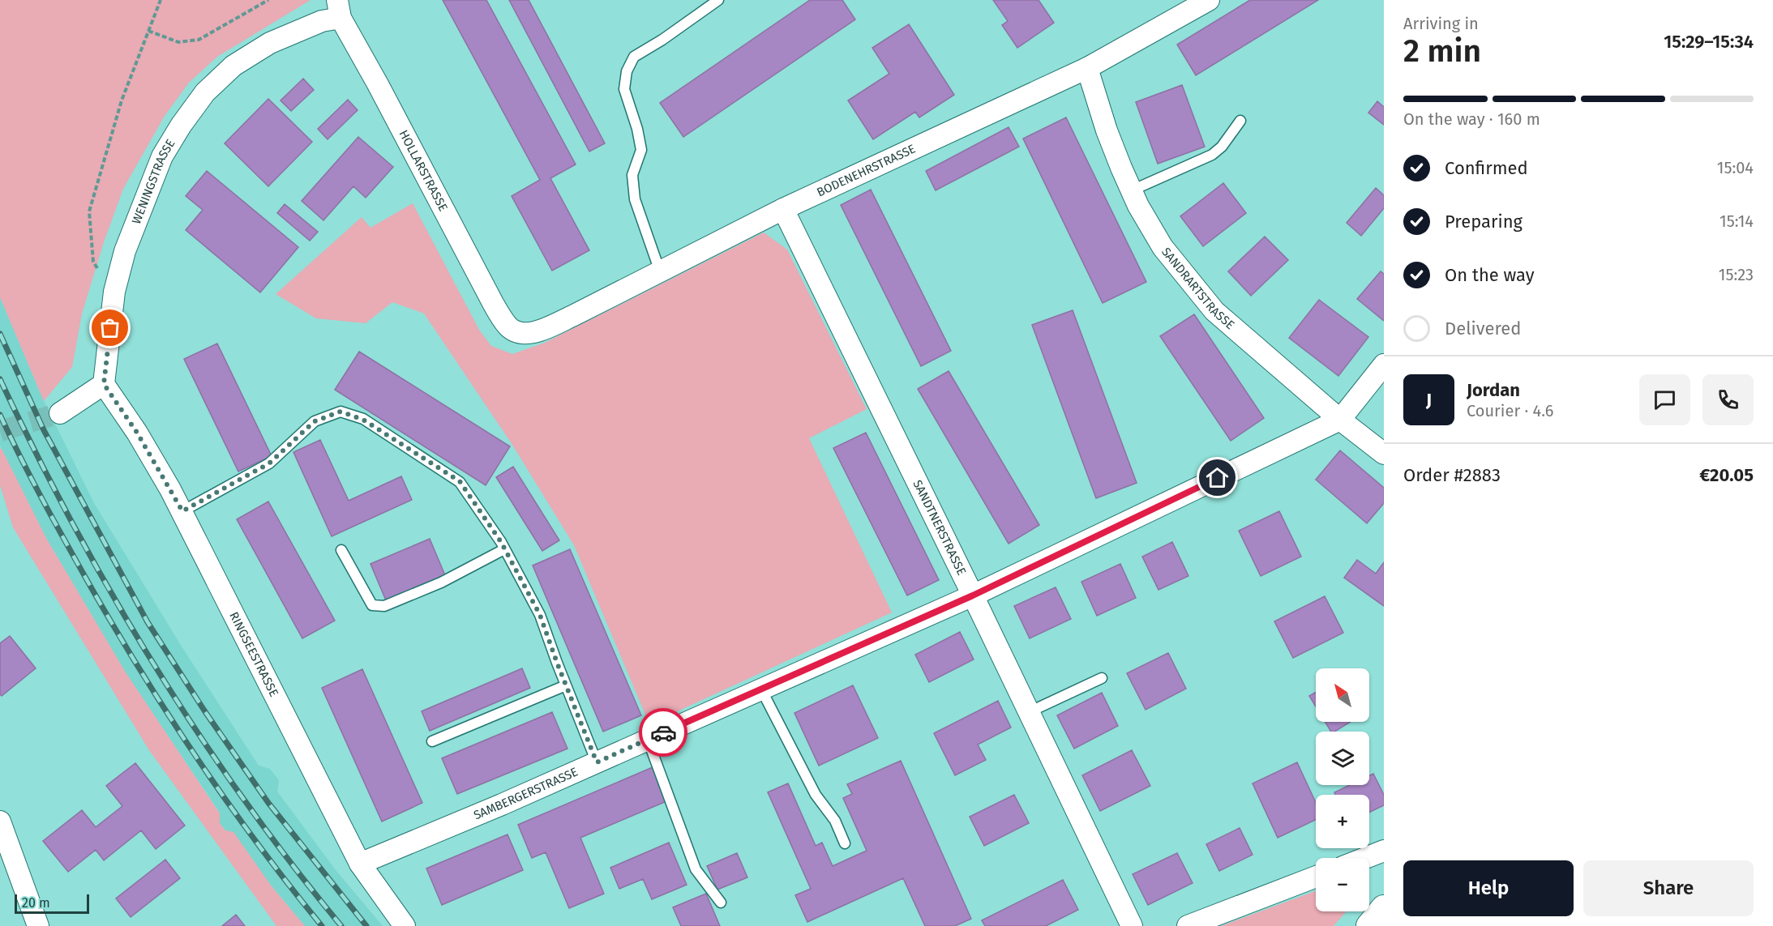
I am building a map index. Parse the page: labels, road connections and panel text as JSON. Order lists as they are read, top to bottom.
{
  "streets": {
    "street": [
      "BODENEHRSTRASSE",
      "HOLLARSTRASSE",
      "WENINGSTRASSE",
      "SANDRARTSTRASSE",
      "SANDTNERSTRASSE",
      "RINGSEESTRASSE",
      "SAMBERGERSTRASSE"
    ]
  },
  "crossings": [
    ["BODENEHRSTRASSE", "HOLLARSTRASSE"],
    ["BODENEHRSTRASSE", "SANDRARTSTRASSE"],
    ["BODENEHRSTRASSE", "SANDTNERSTRASSE"],
    ["HOLLARSTRASSE", "WENINGSTRASSE"],
    ["WENINGSTRASSE", "RINGSEESTRASSE"],
    ["SANDRARTSTRASSE", "SAMBERGERSTRASSE"],
    ["SANDTNERSTRASSE", "SAMBERGERSTRASSE"],
    ["RINGSEESTRASSE", "SAMBERGERSTRASSE"]
  ],
  "scale_bar": "20 m",
  "north": "top left",
  "page": {
    "heading": ["2 min", "Arriving in", "15:29–15:34"],
    "panel": [
      "Jordan",
      "Courier · 4.6",
      "Order #2883",
      "€20.05"
    ],
    "bar": "On the way · 160 m",
    "list": [
      ["Confirmed", "15:04"],
      ["Preparing", "15:14"],
      ["On the way", "15:23"],
      "Delivered"
    ],
    "round": "J",
    "map_buttons": ["+", "−"],
    "buttons": ["Help", "Share"],
    "scale": "20 m"
  }
}
